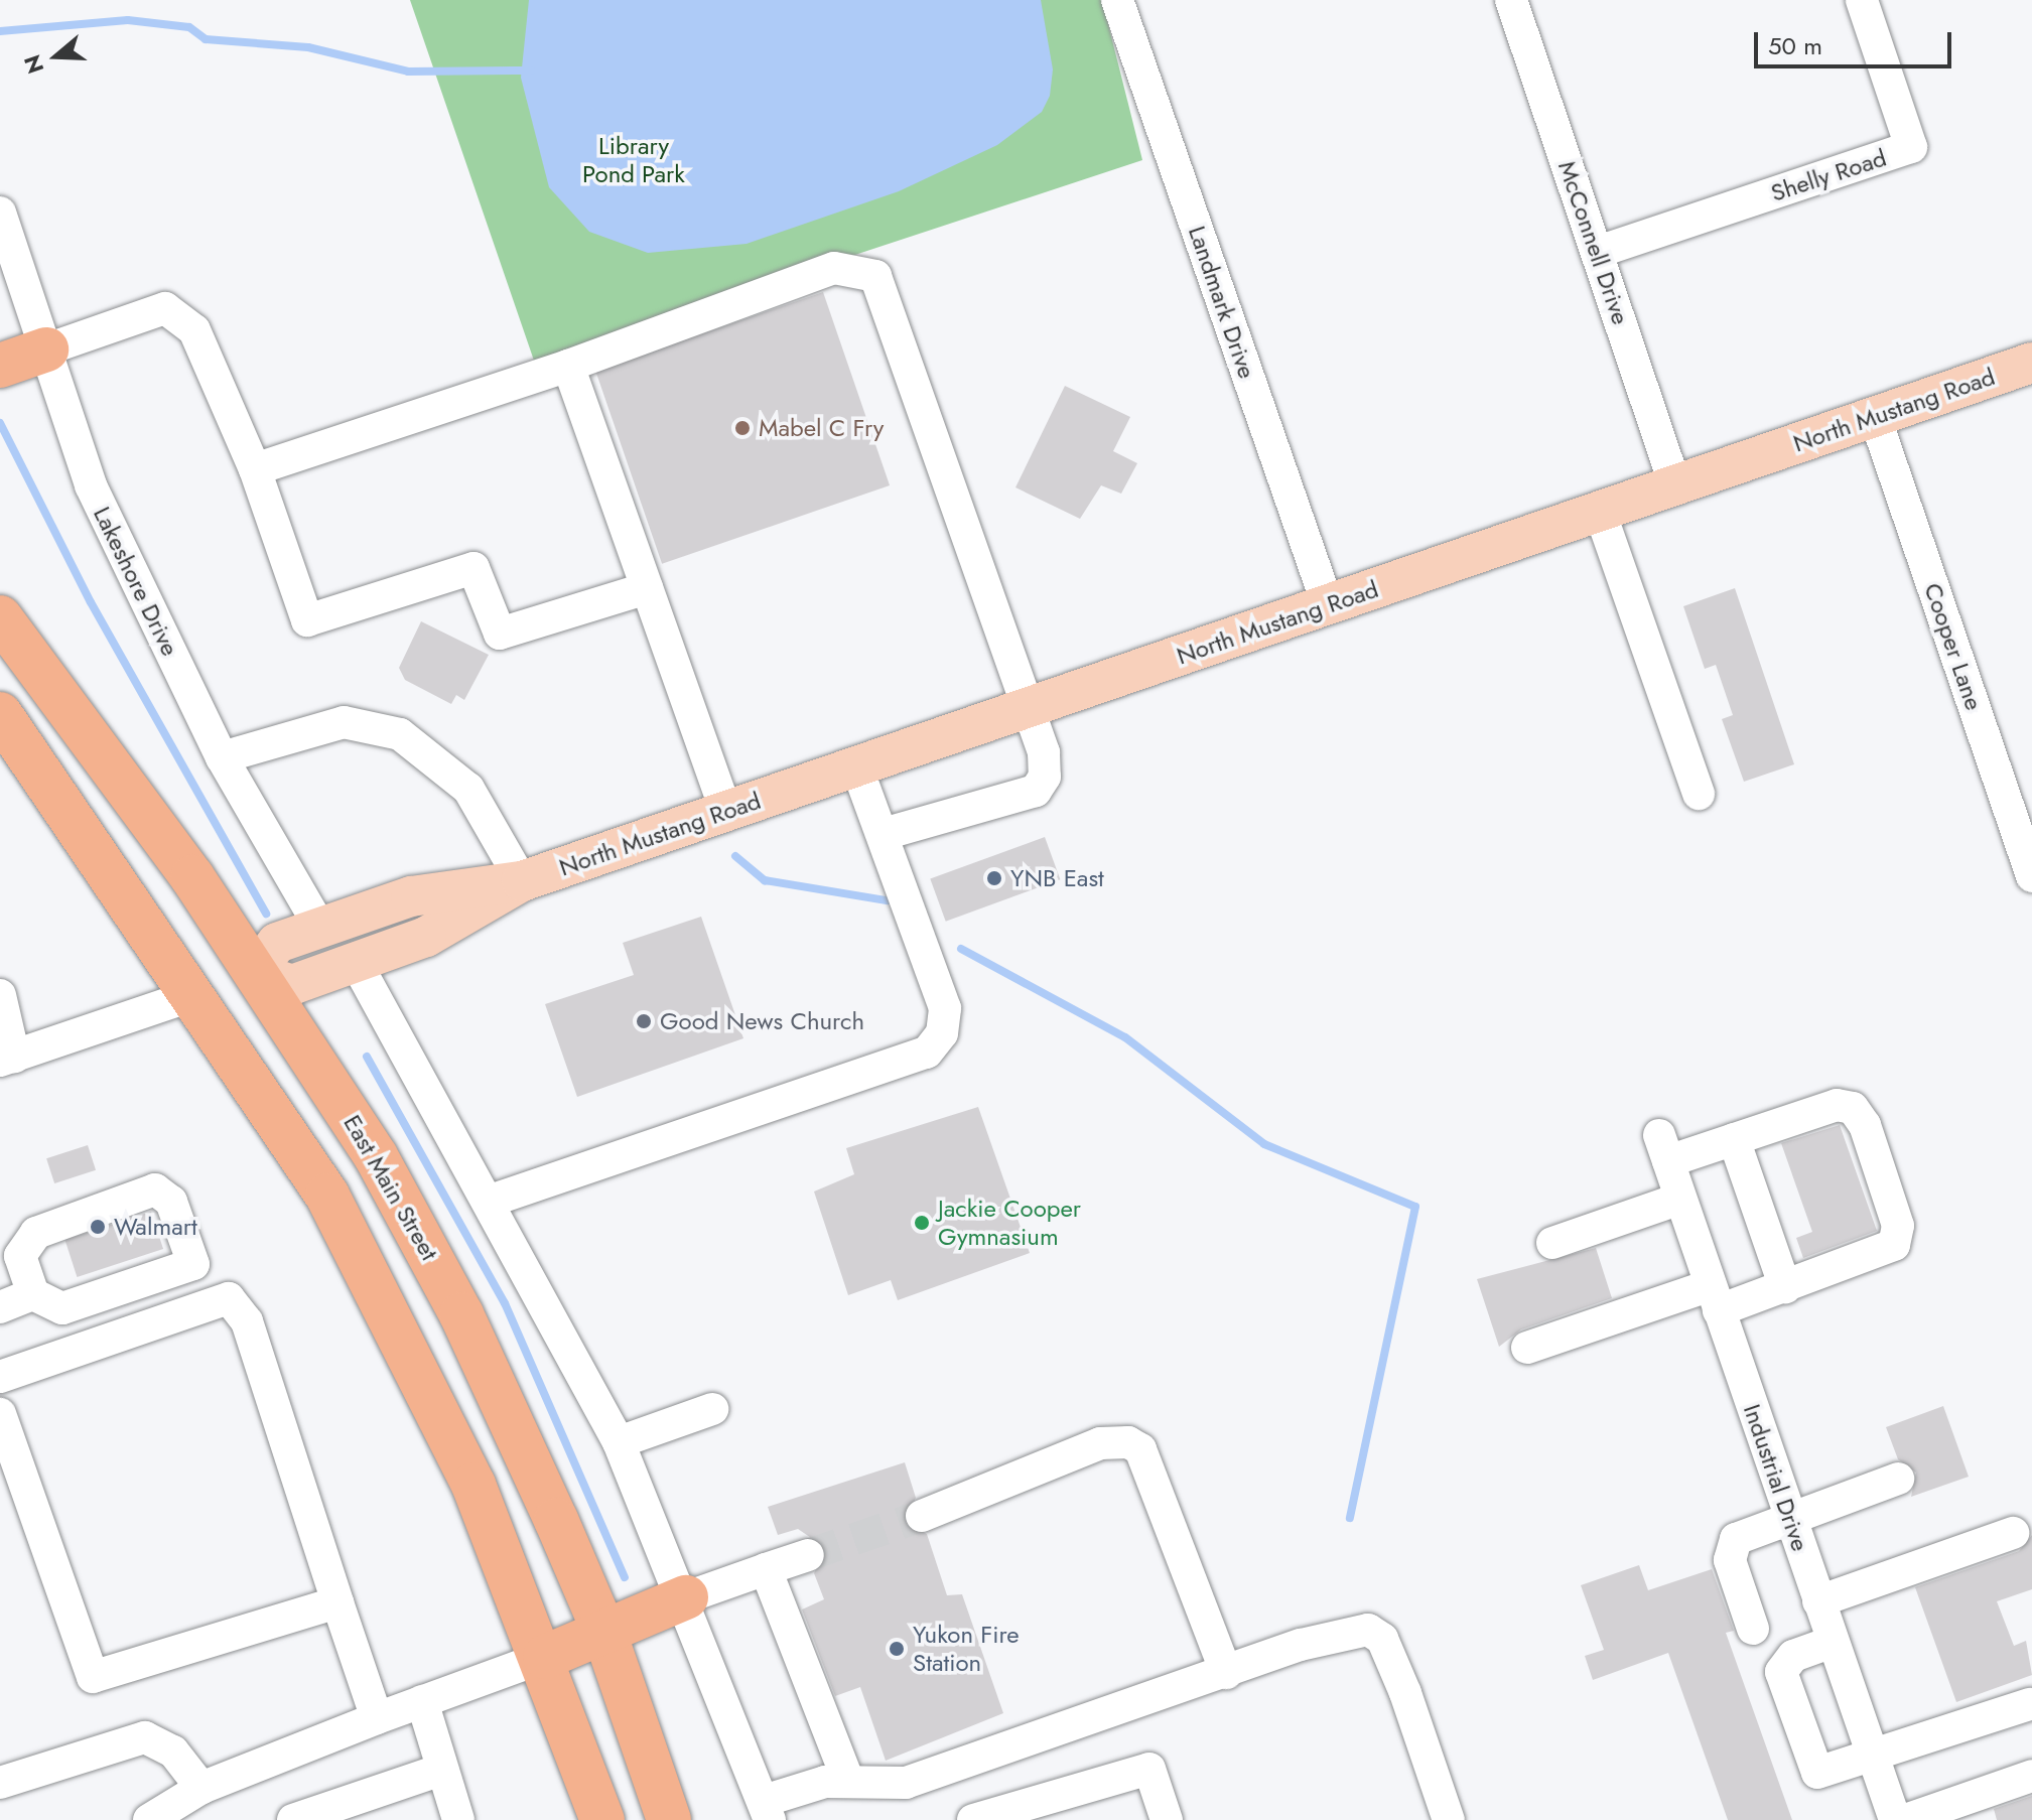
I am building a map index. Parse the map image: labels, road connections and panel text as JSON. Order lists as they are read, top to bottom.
{
  "streets": {
    "highway": ["East Main Street"],
    "main road": ["North Mustang Road"],
    "street": [
      "Shelly Road",
      "McConnell Drive",
      "Landmark Drive",
      "Lakeshore Drive",
      "Cooper Lane",
      "Industrial Drive"
    ]
  },
  "crossings": [
    ["Shelly Road", "McConnell Drive"],
    ["McConnell Drive", "North Mustang Road"],
    ["Landmark Drive", "North Mustang Road"],
    ["North Mustang Road", "Lakeshore Drive"],
    ["North Mustang Road", "Cooper Lane"],
    ["North Mustang Road", "East Main Street"]
  ],
  "parks": ["Library Pond Park"],
  "places": [
    "Mabel C Fry",
    "YNB East",
    "Good News Church",
    "Jackie Cooper Gymnasium",
    "Walmart",
    "Yukon Fire Station"
  ],
  "scale_bar": "50 m",
  "north": "left"
}
